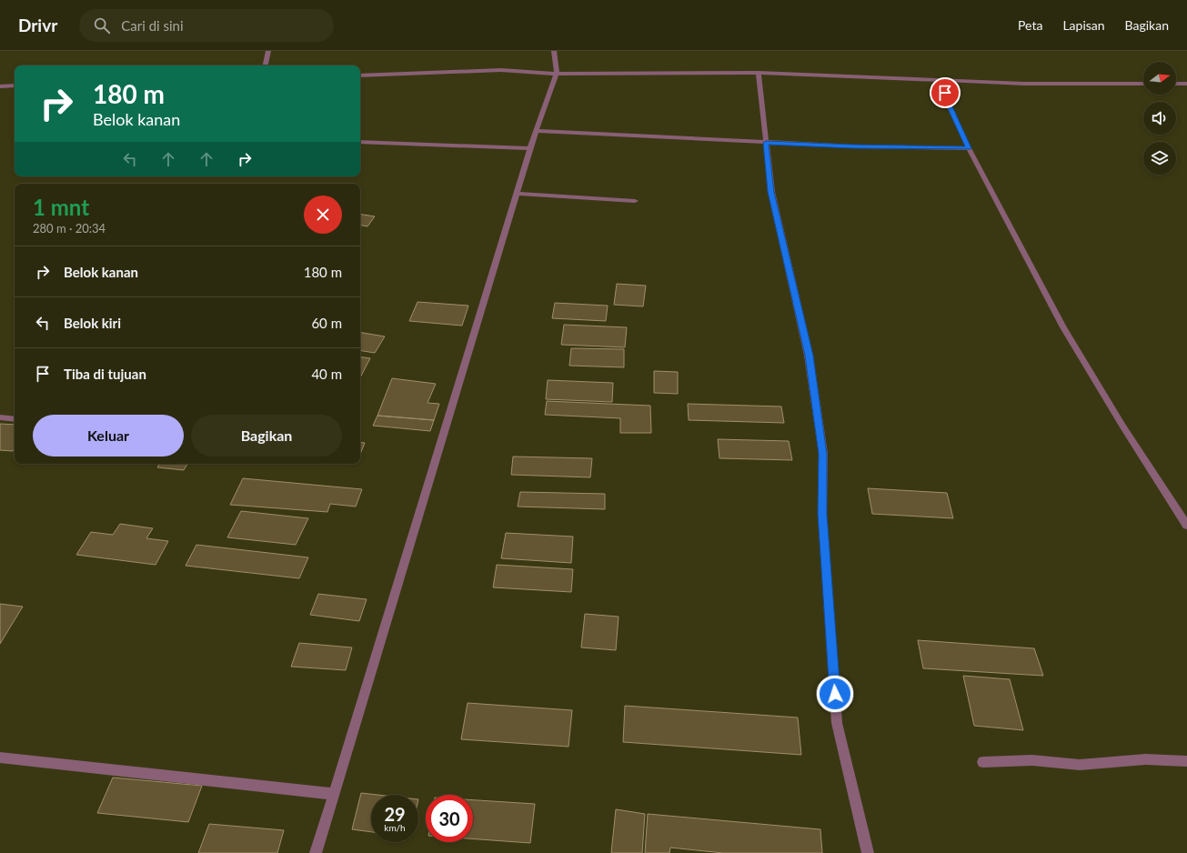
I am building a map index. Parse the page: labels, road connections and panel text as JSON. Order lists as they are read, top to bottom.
{
  "north": "right",
  "page": {
    "header": "Drivr",
    "search": "Cari di sini",
    "nav": ["Peta", "Lapisan", "Bagikan"],
    "turn": ["180 m", "Belok kanan"],
    "heading": ["1 mnt", "280 m · 20:34"],
    "list": [
      {
        "name": "Belok kanan",
        "value": "180 m"
      },
      {
        "name": "Belok kiri",
        "value": "60 m"
      },
      {
        "name": "Tiba di tujuan",
        "value": "40 m"
      }
    ],
    "buttons": ["Keluar", "Bagikan"],
    "speed": "29 km/h",
    "limit": "30"
  }
}
